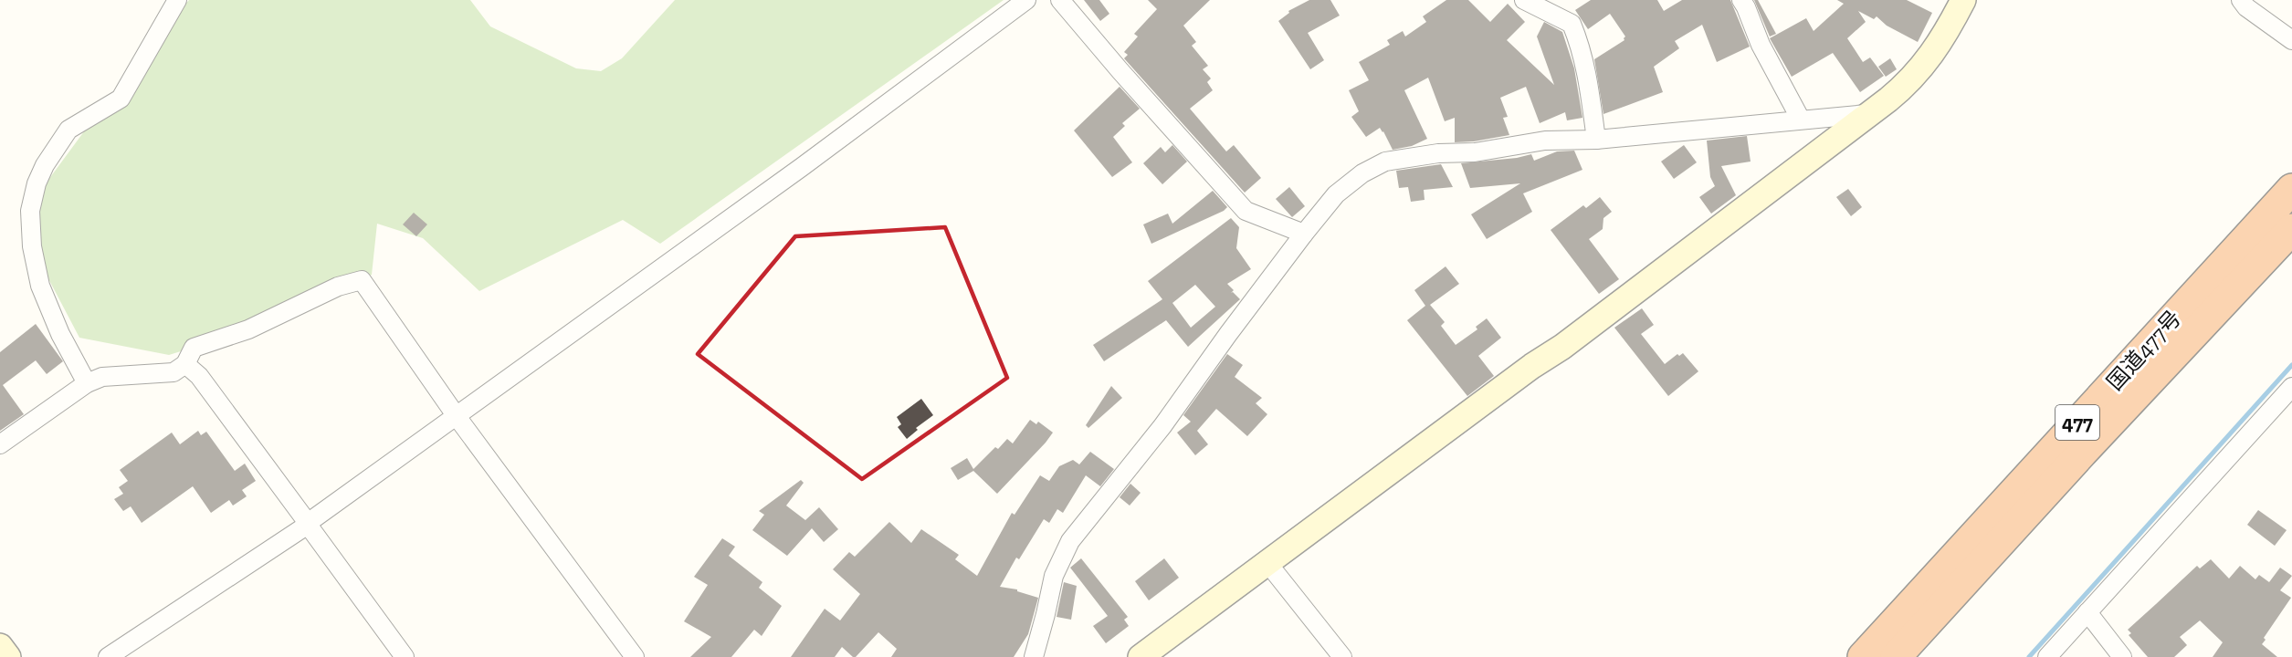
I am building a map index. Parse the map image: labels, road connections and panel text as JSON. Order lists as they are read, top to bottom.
{
  "streets": {
    "highway": ["国道477号", "477"]
  }
}
